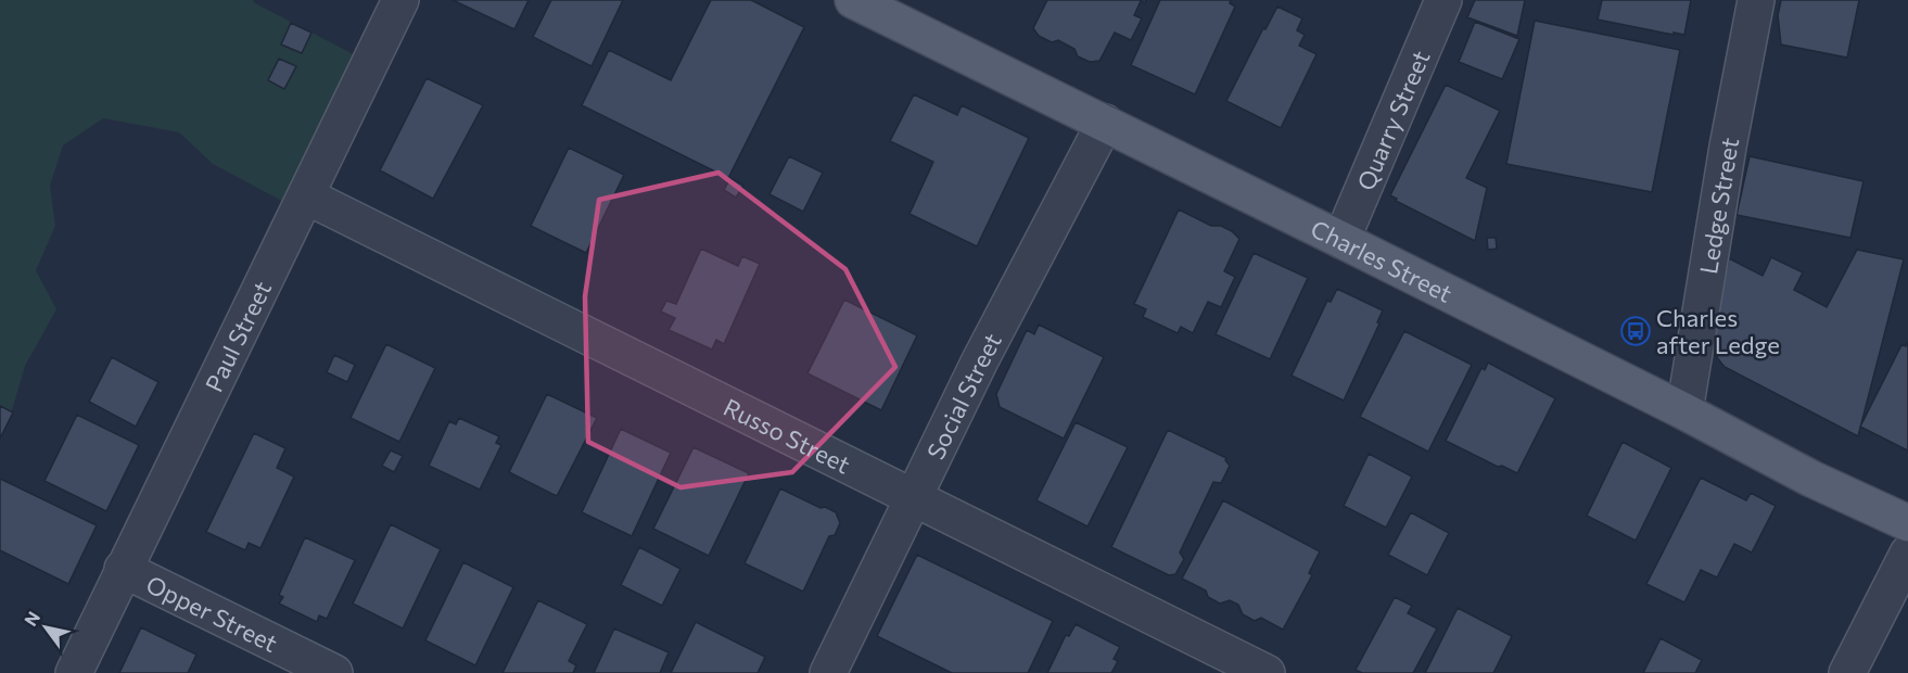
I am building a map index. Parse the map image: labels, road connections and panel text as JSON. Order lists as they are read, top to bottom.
{
  "streets": {
    "main road": ["Charles Street"],
    "street": [
      "Quarry Street",
      "Ledge Street",
      "Paul Street",
      "Social Street",
      "Russo Street",
      "Opper Street"
    ]
  },
  "crossings": [
    ["Quarry Street", "Charles Street"],
    ["Ledge Street", "Charles Street"],
    ["Charles Street", "Social Street"],
    ["Paul Street", "Russo Street"],
    ["Paul Street", "Opper Street"],
    ["Social Street", "Russo Street"]
  ],
  "places": {
    "bus stop": ["Charles after Ledge"]
  },
  "north": "top left"
}
